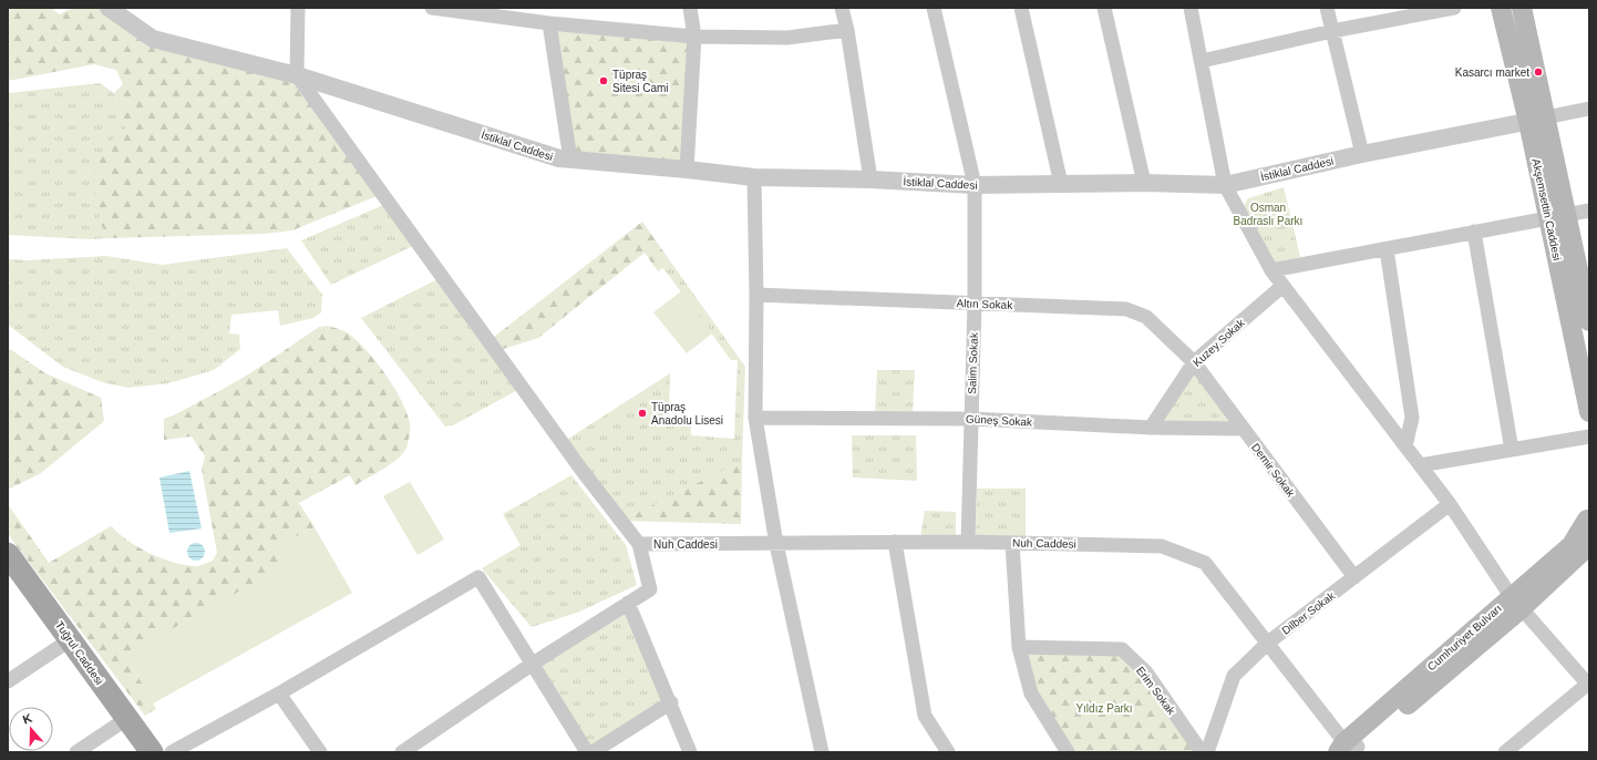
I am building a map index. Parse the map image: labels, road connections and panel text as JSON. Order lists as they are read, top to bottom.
{
  "streets": {
    "main road": ["Akşemsettin Caddesi", "Cumhuriyet Bulvarı", "Tuğrul Caddesi"],
    "street": [
      "İstiklal Caddesi",
      "Altın Sokak",
      "Kuzey Sokak",
      "Salim Sokak",
      "Güneş Sokak",
      "Demir Sokak",
      "Nuh Caddesi",
      "Dilber Sokak",
      "Erim Sokak"
    ]
  },
  "crossings": [
    ["İstiklal Caddesi", "Akşemsettin Caddesi"],
    ["İstiklal Caddesi", "Salim Sokak"],
    ["Altın Sokak", "Kuzey Sokak"],
    ["Altın Sokak", "Salim Sokak"],
    ["Altın Sokak", "Demir Sokak"],
    ["Kuzey Sokak", "Güneş Sokak"],
    ["Kuzey Sokak", "Demir Sokak"],
    ["Salim Sokak", "Güneş Sokak"],
    ["Salim Sokak", "Nuh Caddesi"],
    ["Güneş Sokak", "Demir Sokak"],
    ["Demir Sokak", "Dilber Sokak"],
    ["Nuh Caddesi", "Dilber Sokak"],
    ["Nuh Caddesi", "Cumhuriyet Bulvarı"]
  ],
  "parks": ["Osman Badraslı Parkı", "Yıldız Parkı"],
  "places": ["Kasarcı market", "Tüpraş Sitesi Cami", "Tüpraş Anadolu Lisesi"],
  "north": "top"
}
